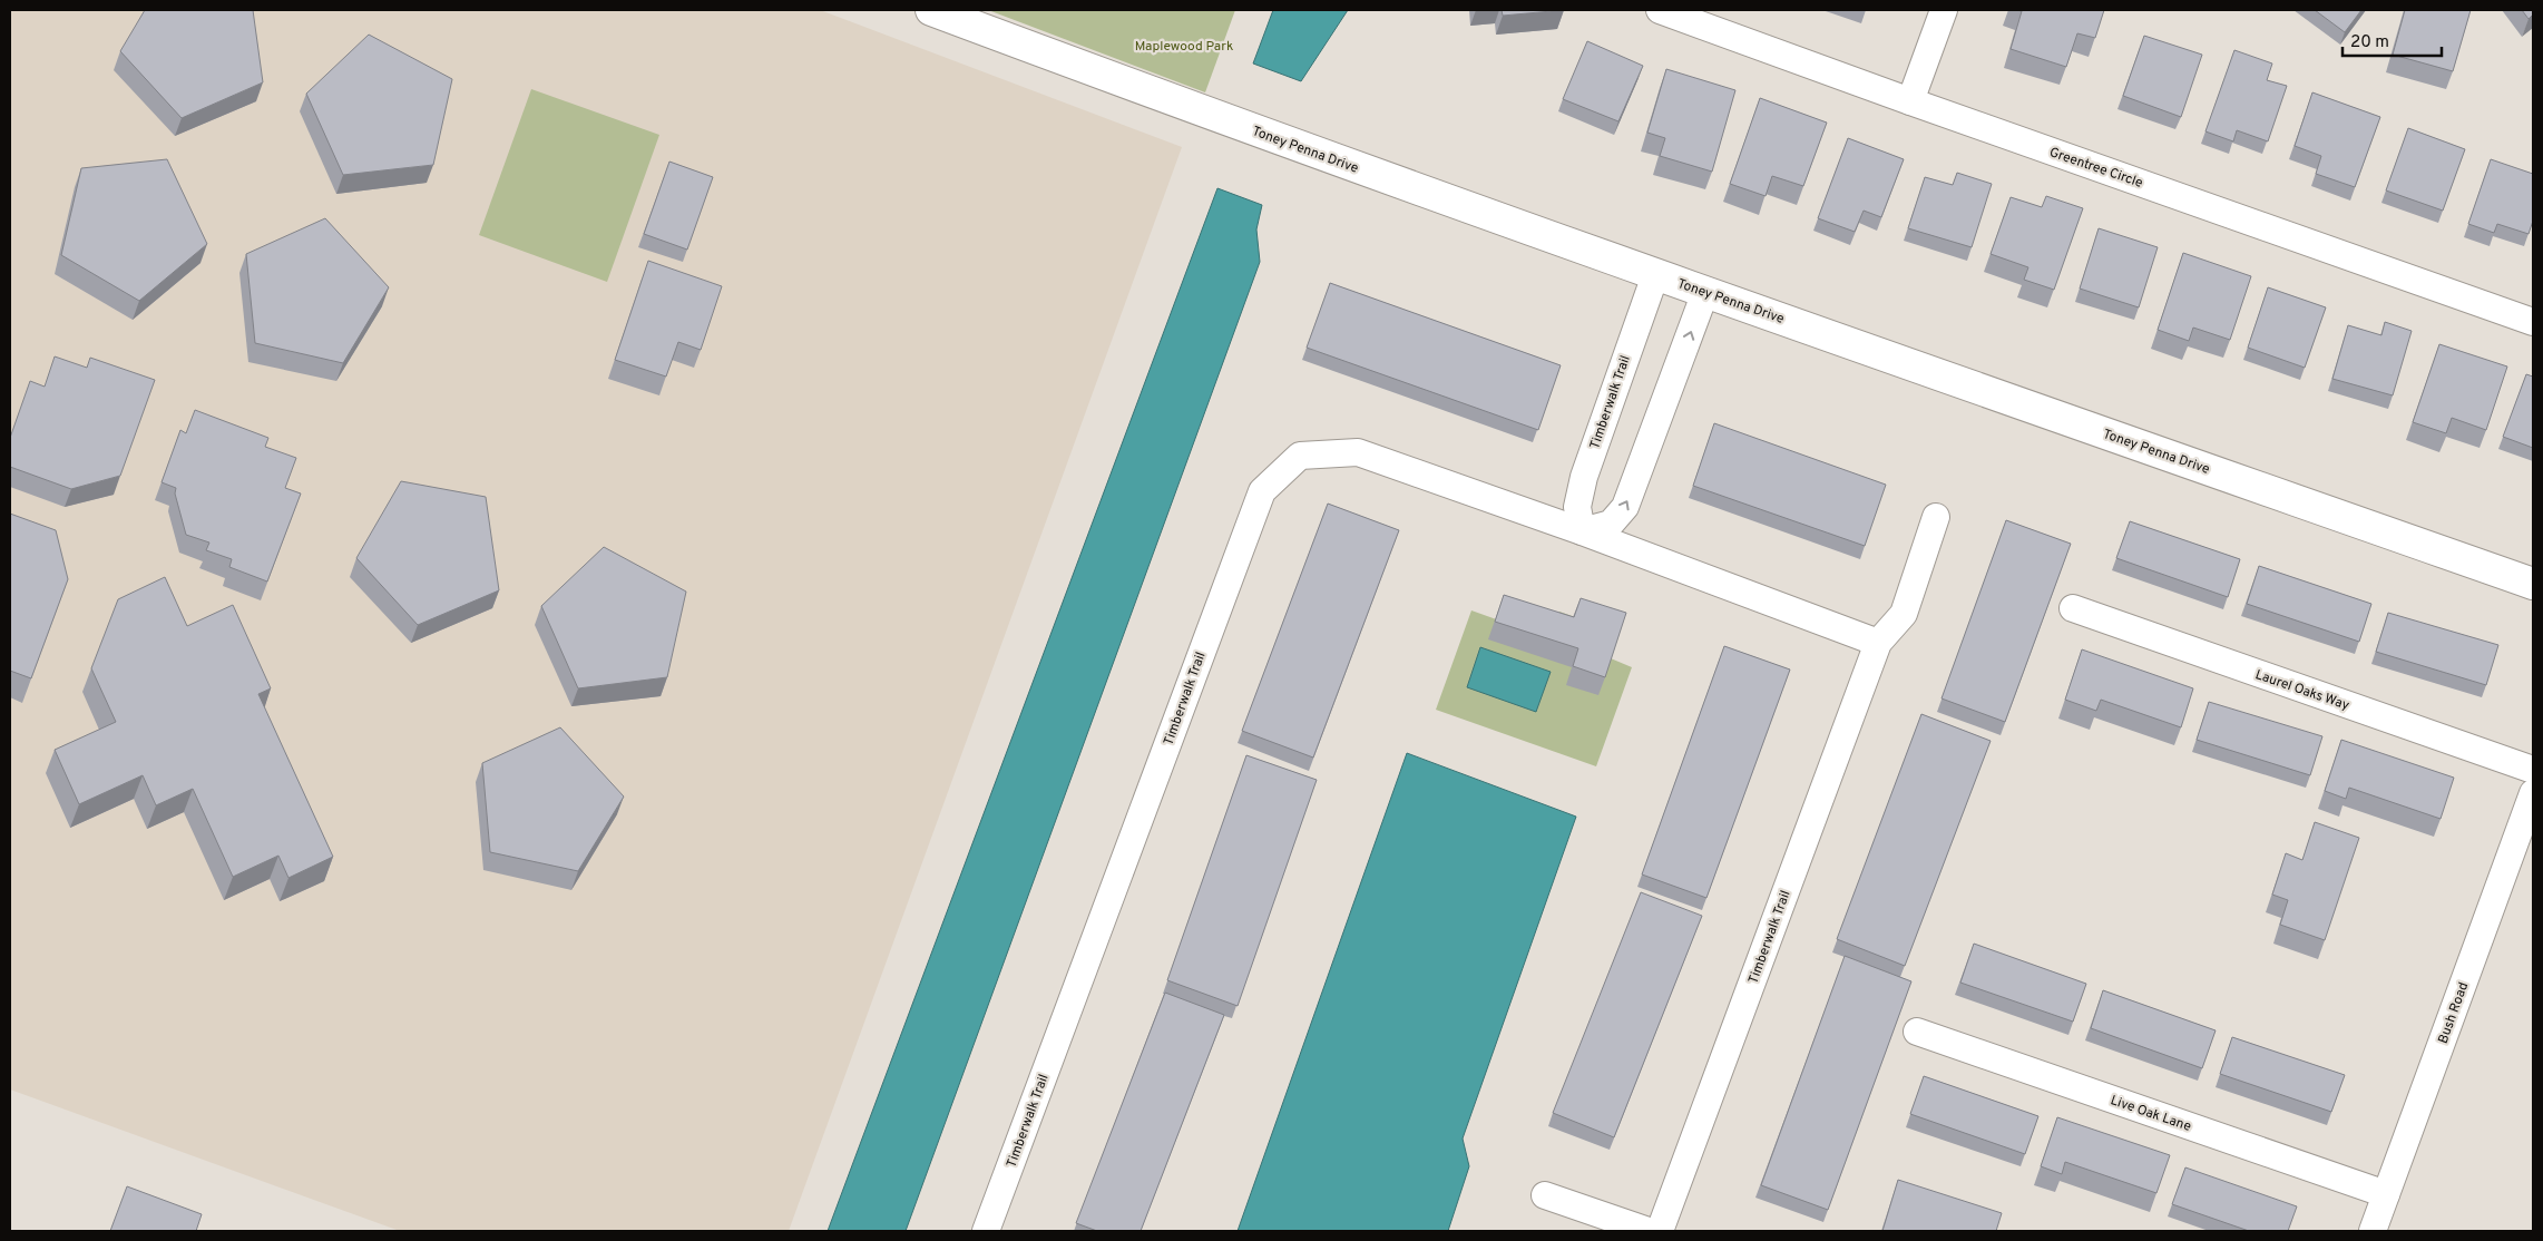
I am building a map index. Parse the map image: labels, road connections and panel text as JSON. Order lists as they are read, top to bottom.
{
  "streets": {
    "street": [
      "Toney Penna Drive",
      "Greentree Circle",
      "Timberwalk Trail",
      "Laurel Oaks Way",
      "Bush Road",
      "Live Oak Lane"
    ]
  },
  "crossings": [
    ["Toney Penna Drive", "Timberwalk Trail"],
    ["Bush Road", "Live Oak Lane"]
  ],
  "parks": ["Maplewood Park"],
  "scale_bar": "20 m"
}
